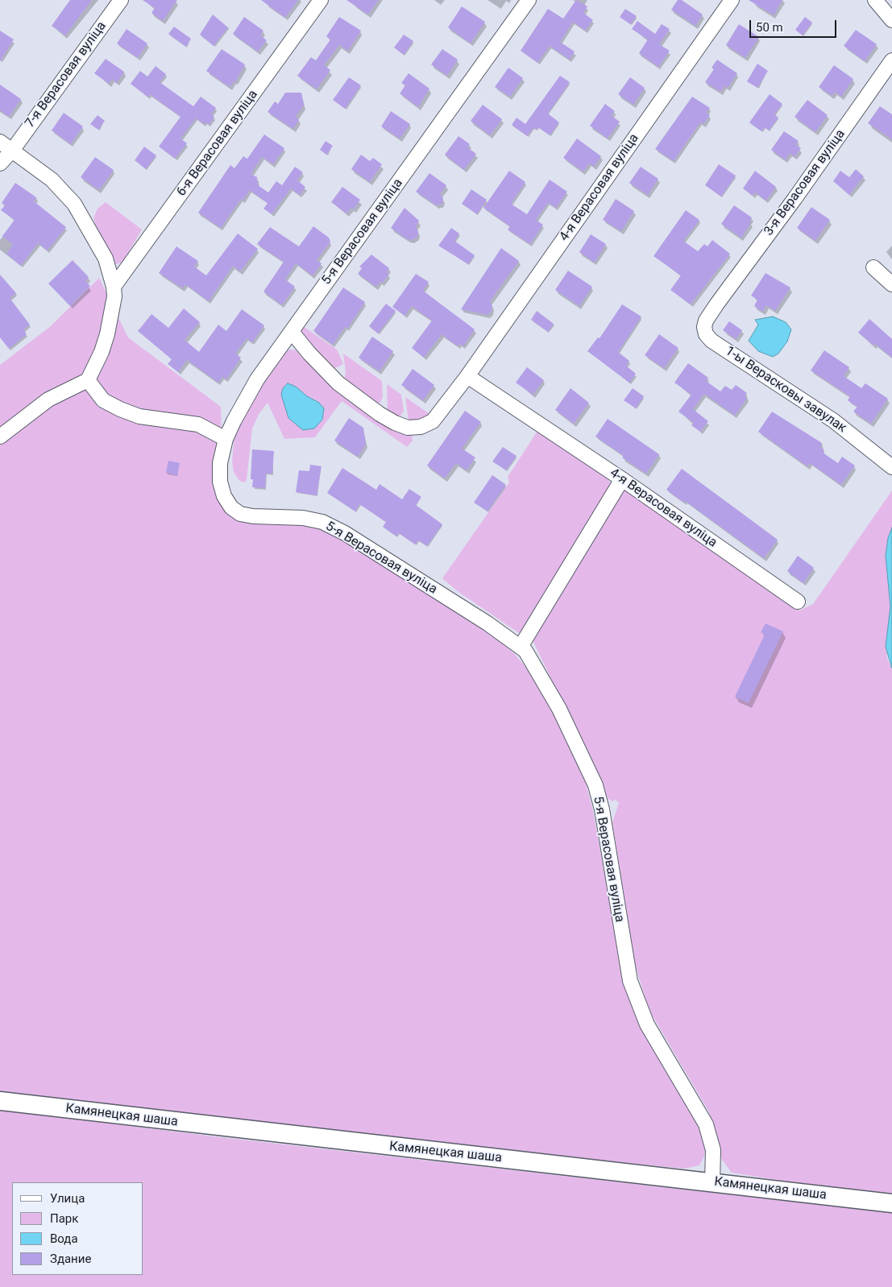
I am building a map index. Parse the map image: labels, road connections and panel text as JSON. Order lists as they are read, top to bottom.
{
  "streets": {
    "main road": ["Камянецкая шаша"],
    "street": [
      "7-я Верасовая вуліца",
      "6-я Верасовая вуліца",
      "3-я Верасовая вуліца",
      "4-я Верасовая вуліца",
      "5-я Верасовая вуліца",
      "1-ы Верасковы завулак"
    ]
  },
  "crossings": [
    ["3-я Верасовая вуліца", "1-ы Верасковы завулак"],
    ["4-я Верасовая вуліца", "5-я Верасовая вуліца"],
    ["5-я Верасовая вуліца", "Камянецкая шаша"]
  ],
  "legend": [
    "Улица",
    "Парк",
    "Вода",
    "Здание"
  ],
  "scale_bar": "50 m"
}
